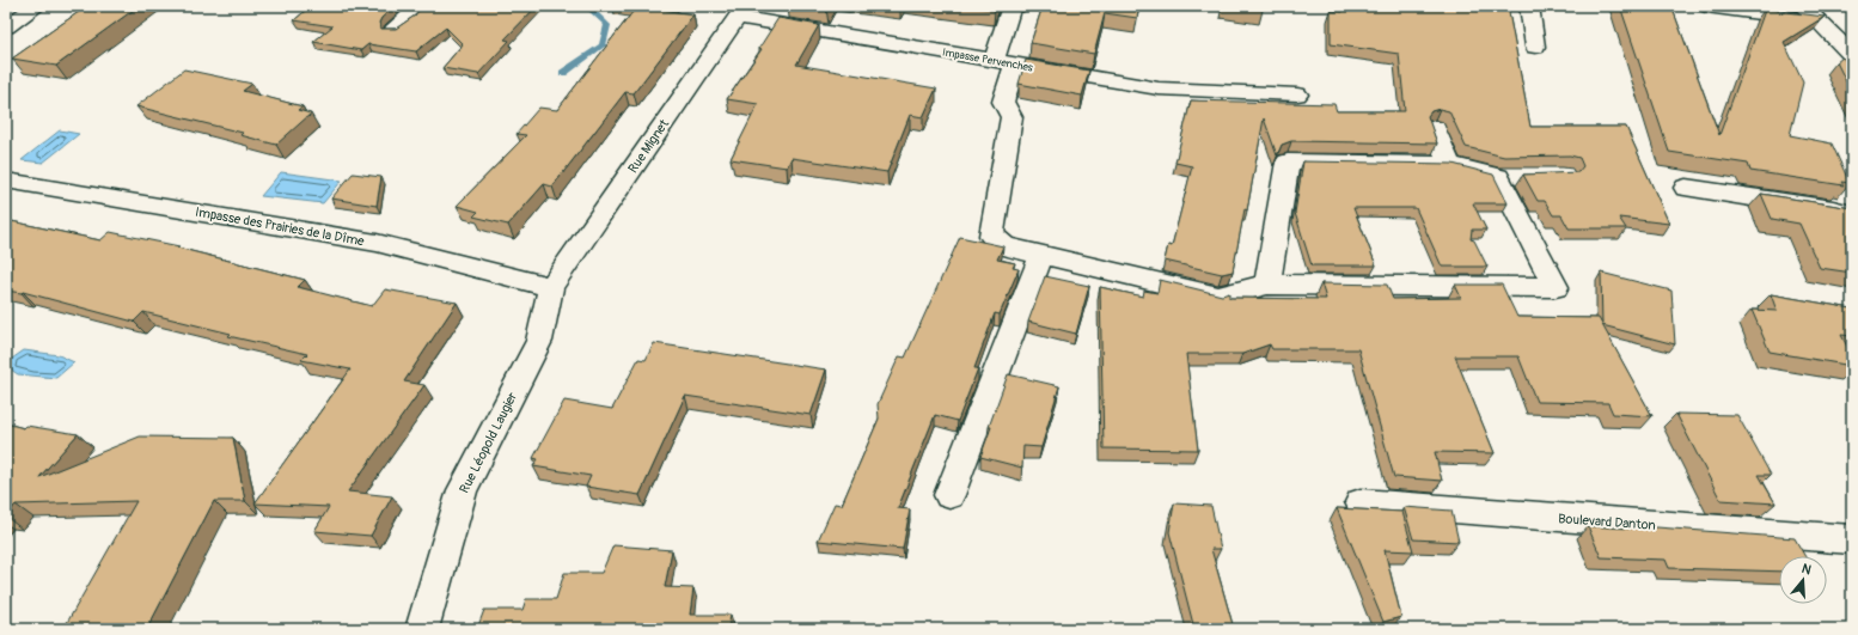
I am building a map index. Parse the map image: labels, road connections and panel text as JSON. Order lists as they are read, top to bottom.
{
  "streets": {
    "street": [
      "Impasse Pervenches",
      "Rue Mignet",
      "Impasse des Prairies de la Dîme",
      "Rue Léopold Laugier",
      "Boulevard Danton"
    ]
  },
  "crossings": [
    ["Impasse Pervenches", "Rue Mignet"],
    ["Rue Mignet", "Impasse des Prairies de la Dîme"],
    ["Rue Mignet", "Rue Léopold Laugier"],
    ["Impasse des Prairies de la Dîme", "Rue Léopold Laugier"]
  ],
  "north": "top"
}
